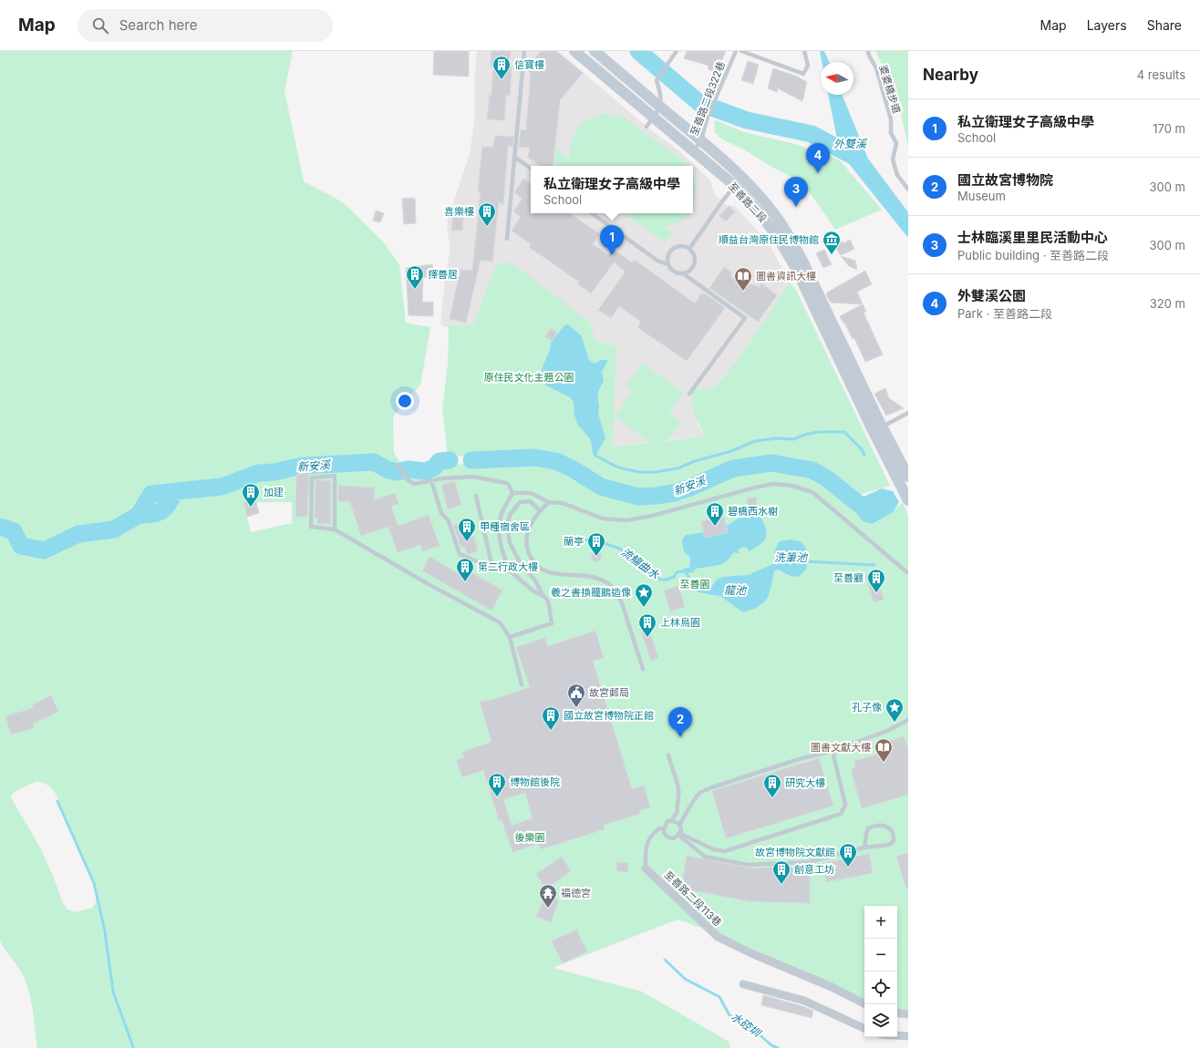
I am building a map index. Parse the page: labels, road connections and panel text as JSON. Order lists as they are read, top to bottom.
{
  "streets": {
    "street": ["至善路二段", "至善路二段113巷"],
    "lane": ["婆婆橋步道", "至善路二段322巷"]
  },
  "crossings": [
    ["至善路二段322巷", "至善路二段"]
  ],
  "water": [
    "外雙溪",
    "新安溪",
    "洗筆池",
    "流觴曲水",
    "龍池",
    "水硿圳"
  ],
  "parks": ["原住民文化主題公園", "至善園", "後樂園"],
  "places": {
    "building": [
      "信寶樓",
      "喜樂樓",
      "擇善居",
      "加建",
      "碧橋西水榭",
      "甲種宿舍區",
      "蘭亭",
      "第二行政大樓",
      "至善廳",
      "上林鳥園",
      "國立故宮博物院正館",
      "博物館後院",
      "研究大樓",
      "故宮博物院文獻館",
      "創意工坊"
    ],
    "museum": ["順益台灣原住民博物館"],
    "library": ["圖書資訊大樓", "圖書文獻大樓"],
    "place": ["羲之書換籠鵝造像", "孔子像"],
    "public building": ["故宮郵局"],
    "temple": ["福德宮"]
  },
  "north": "left",
  "page": {
    "header": "Map",
    "search": "Search here",
    "nav": ["Map", "Layers", "Share"],
    "heading": ["Nearby", "4 results"],
    "list": [
      {
        "mark": "1",
        "name": "私立衛理女子高級中學",
        "note": "School",
        "value": "170 m"
      },
      {
        "mark": "2",
        "name": "國立故宮博物院",
        "note": "Museum",
        "value": "300 m"
      },
      {
        "mark": "3",
        "name": "士林臨溪里里民活動中心",
        "note": "Public building · 至善路二段",
        "value": "300 m"
      },
      {
        "mark": "4",
        "name": "外雙溪公園",
        "note": "Park · 至善路二段",
        "value": "320 m"
      }
    ],
    "pins": [
      "4",
      "3",
      "1",
      "2"
    ],
    "popup": ["私立衛理女子高級中學", "School"],
    "map_buttons": ["+", "−"]
  }
}
